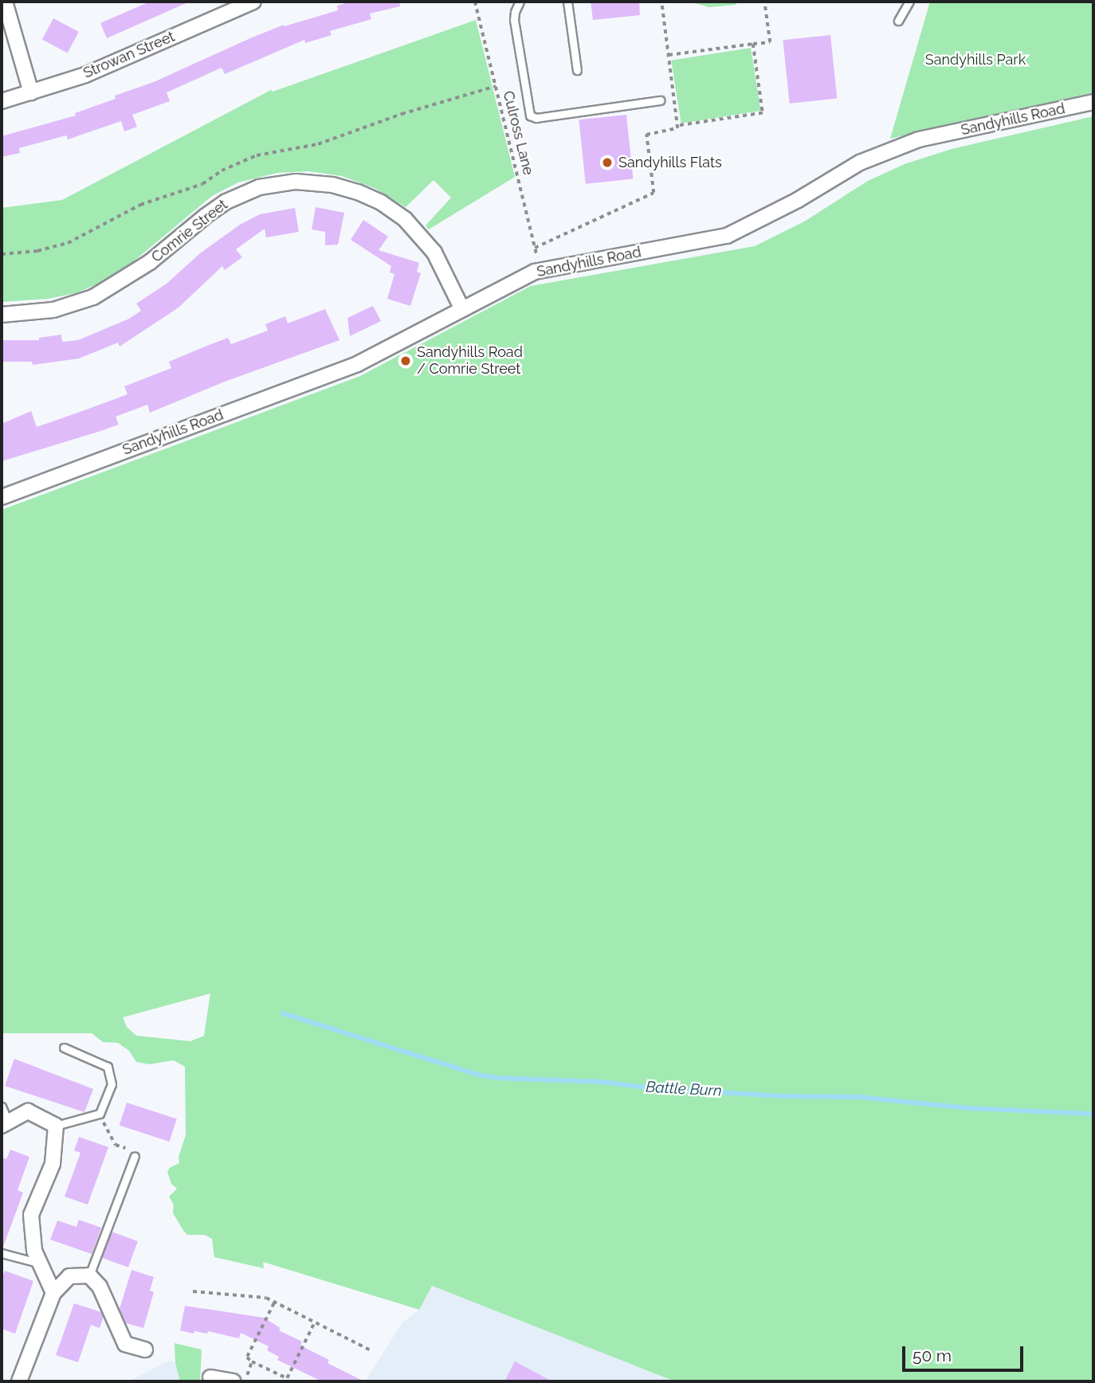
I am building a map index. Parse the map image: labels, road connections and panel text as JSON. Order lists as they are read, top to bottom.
{
  "streets": {
    "street": ["Strowan Street", "Sandyhills Road", "Comrie Street"],
    "path": ["Culross Lane"]
  },
  "crossings": [
    ["Sandyhills Road", "Culross Lane"],
    ["Sandyhills Road", "Comrie Street"]
  ],
  "water": ["Battle Burn"],
  "parks": ["Sandyhills Park"],
  "places": ["Sandyhills Flats", "Sandyhills Road / Comrie Street"],
  "scale_bar": "50 m"
}
